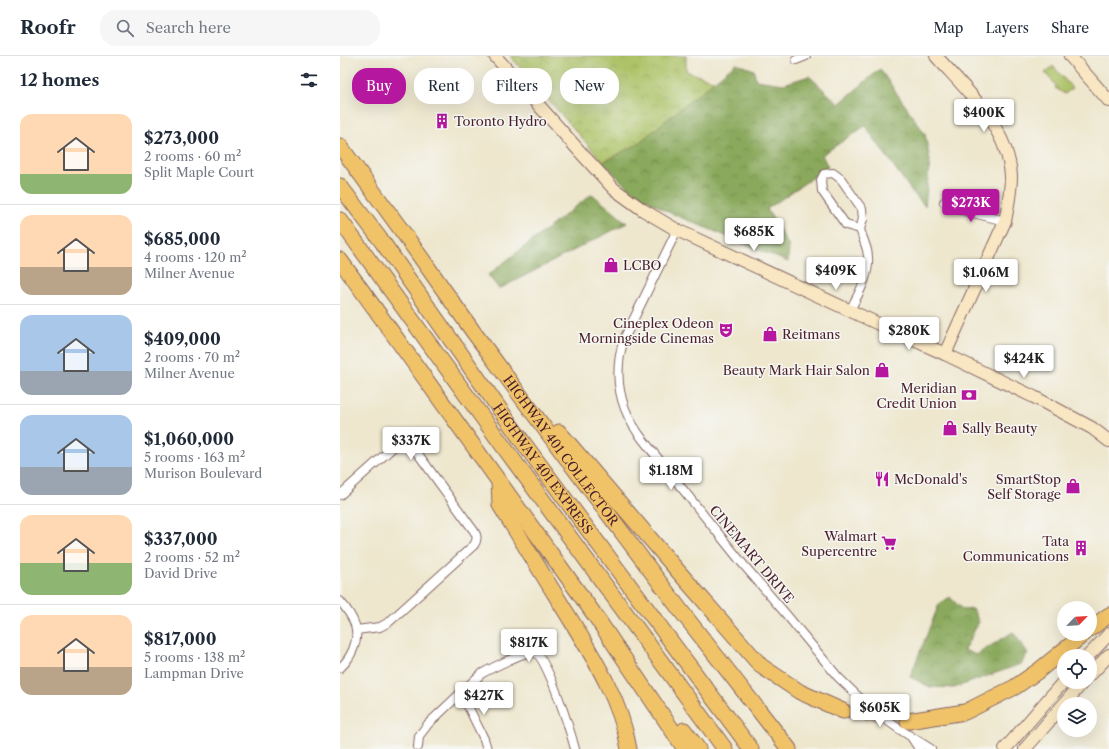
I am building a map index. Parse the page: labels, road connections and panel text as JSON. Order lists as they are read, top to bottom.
{
  "streets": {
    "highway": ["HIGHWAY 401 COLLECTOR", "HIGHWAY 401 EXPRESS"],
    "street": ["CINEMART DRIVE"]
  },
  "places": {
    "building": ["Toronto Hydro", "Tata Communications"],
    "shop": [
      "LCBO",
      "Reitmans",
      "Beauty Mark Hair Salon",
      "Sally Beauty",
      "SmartStop Self Storage"
    ],
    "theatre": ["Cineplex Odeon Morningside Cinemas"],
    "bank": ["Meridian Credit Union"],
    "restaurant": ["McDonald's"],
    "supermarket": ["Walmart Supercentre"]
  },
  "north": "top right",
  "page": {
    "header": "Roofr",
    "search": "Search here",
    "nav": ["Map", "Layers", "Share"],
    "heading": "12 homes",
    "chip": [
      "Buy",
      "Rent",
      "Filters",
      "New"
    ],
    "price": [
      "$400K",
      "$273K",
      "$685K",
      "$409K",
      "$1.06M",
      "$280K",
      "$424K",
      "$337K",
      "$1.18M",
      "$817K",
      "$427K",
      "$605K"
    ],
    "list": [
      {
        "name": "$273,000",
        "note": "2 rooms · 60 m² · Split Maple Court"
      },
      {
        "name": "$685,000",
        "note": "4 rooms · 120 m² · Milner Avenue"
      },
      {
        "name": "$409,000",
        "note": "2 rooms · 70 m² · Milner Avenue"
      },
      {
        "name": "$1,060,000",
        "note": "5 rooms · 163 m² · Murison Boulevard"
      },
      {
        "name": "$337,000",
        "note": "2 rooms · 52 m² · David Drive"
      },
      {
        "name": "$817,000",
        "note": "5 rooms · 138 m² · Lampman Drive"
      }
    ]
  }
}
